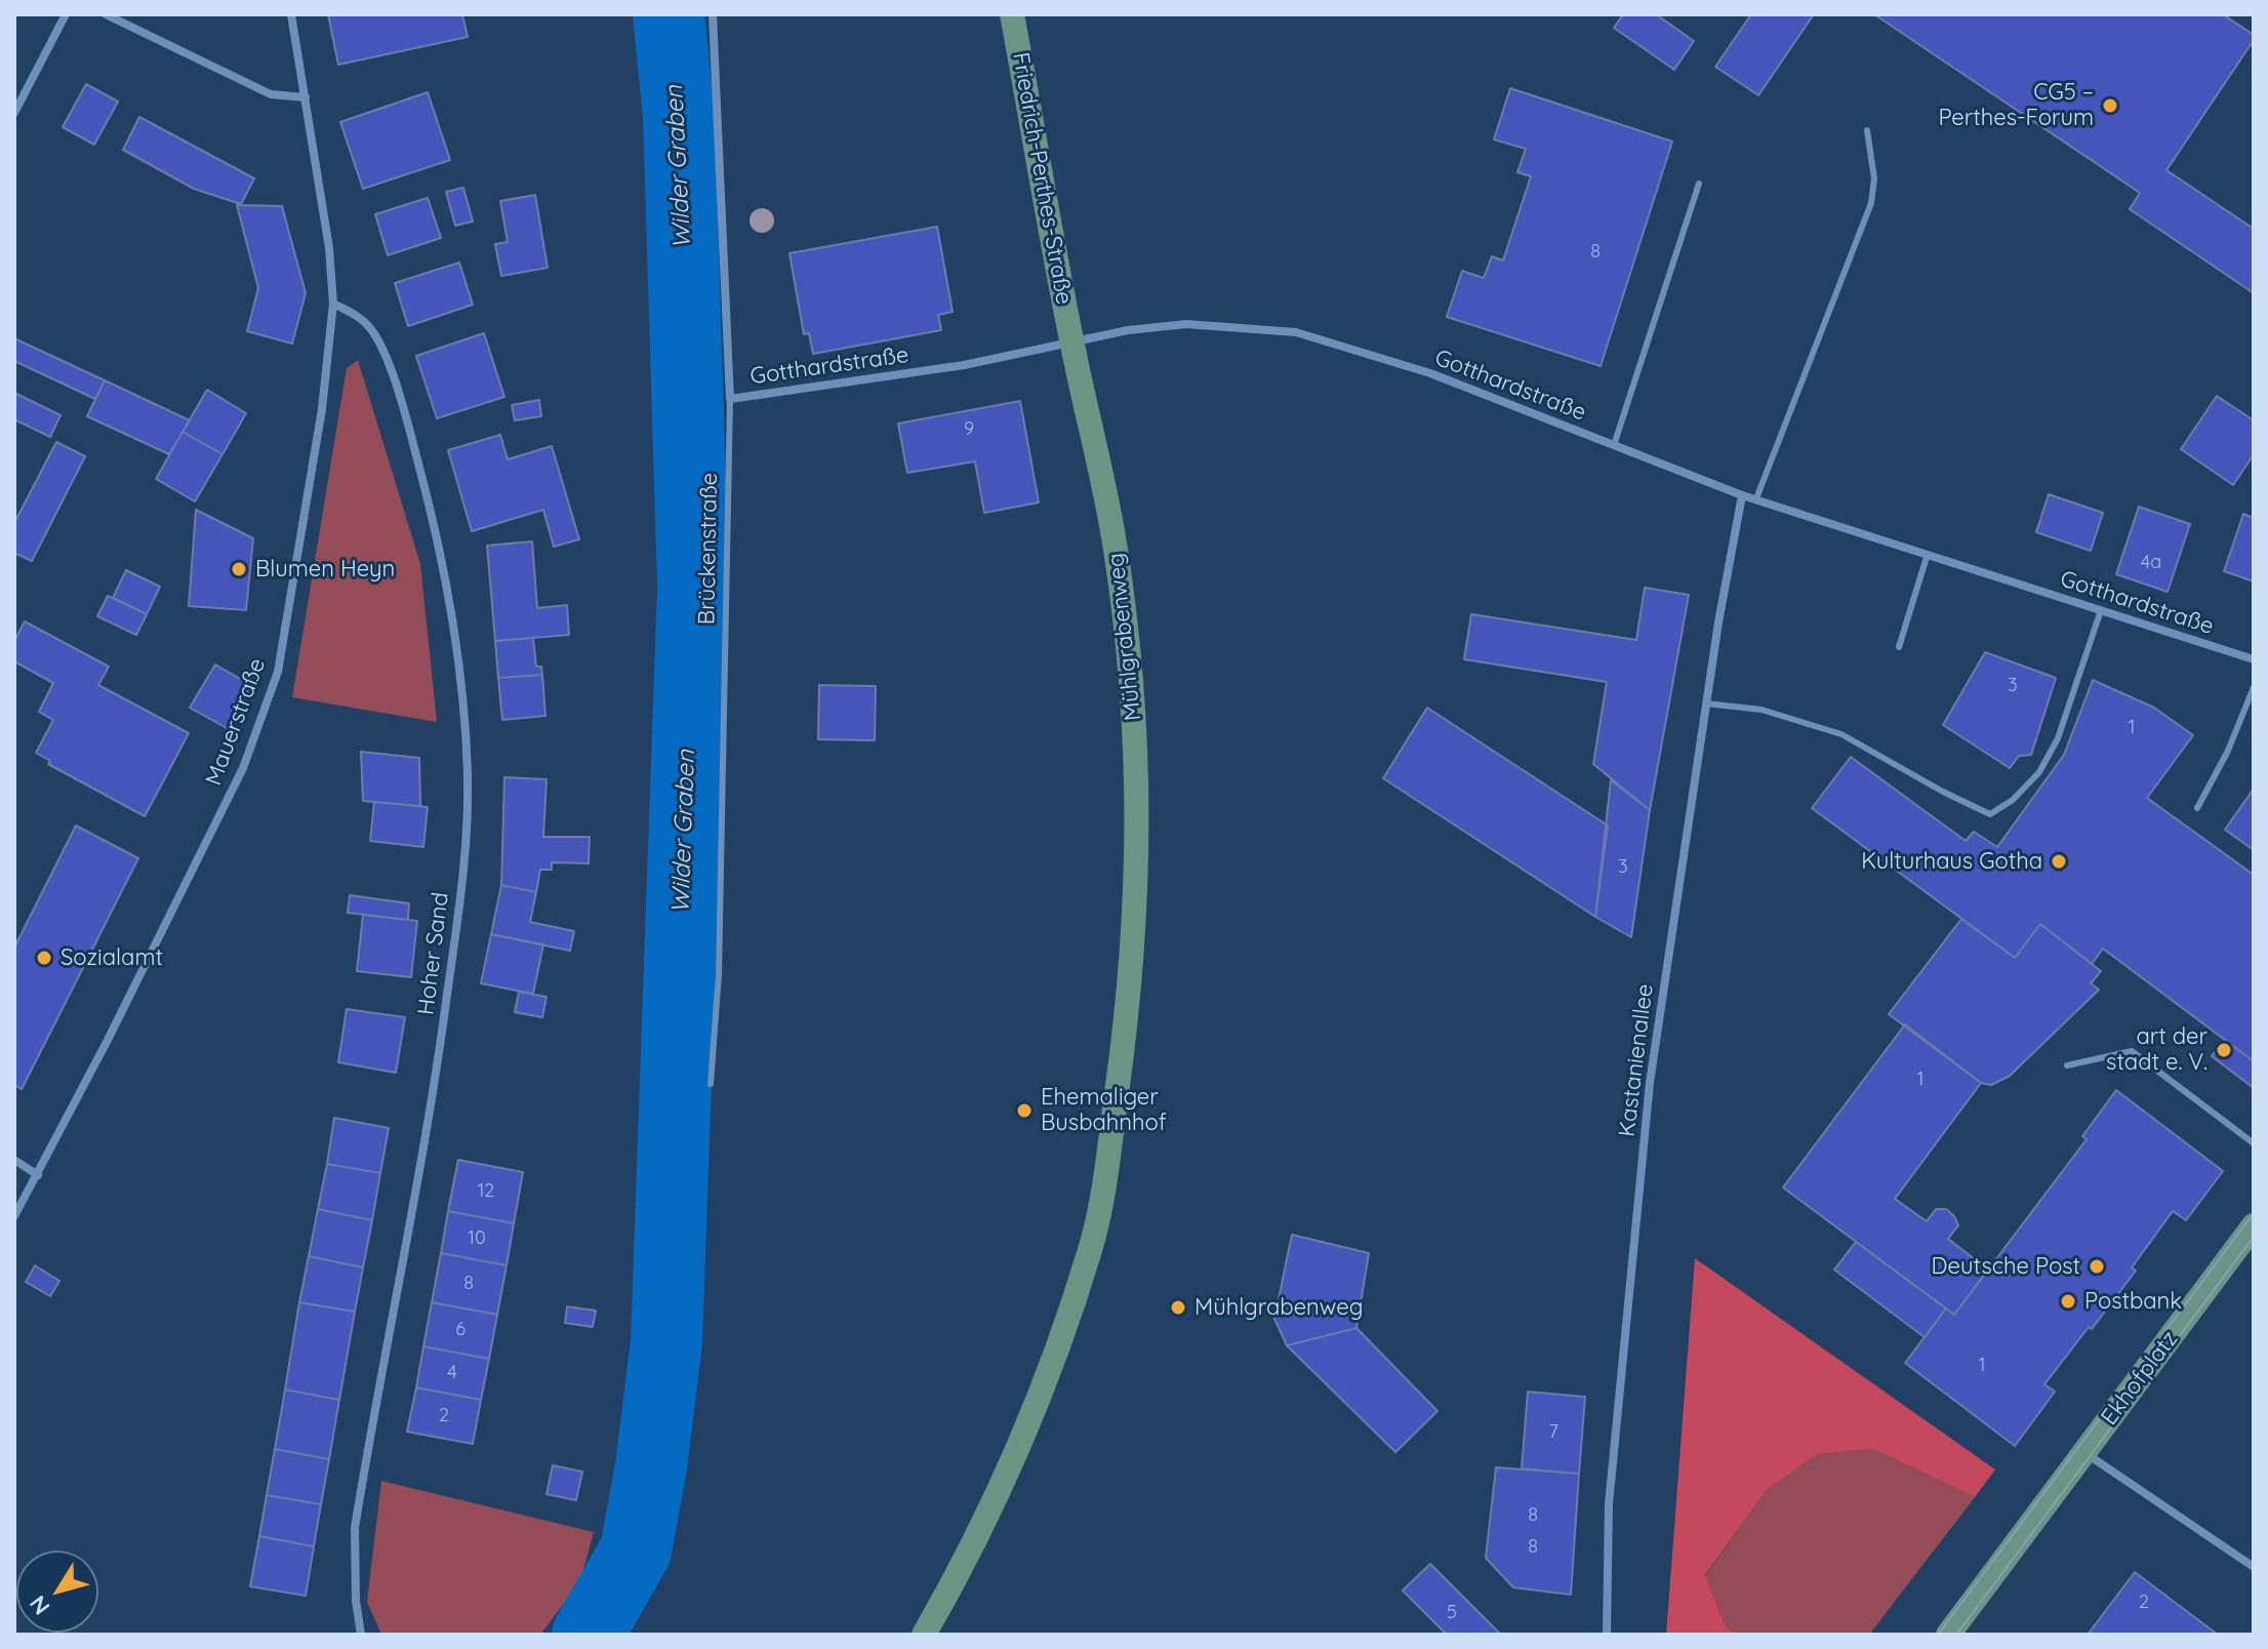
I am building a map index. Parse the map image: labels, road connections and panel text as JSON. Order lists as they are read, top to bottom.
{
  "streets": {
    "street": [
      "Friedrich-Perthes-Straße",
      "Gotthardstraße",
      "Brückenstraße",
      "Mühlgrabenweg",
      "Mauerstraße",
      "Hoher Sand",
      "Kastanienallee",
      "Ekhofplatz"
    ]
  },
  "crossings": [
    ["Friedrich-Perthes-Straße", "Gotthardstraße"],
    ["Friedrich-Perthes-Straße", "Mühlgrabenweg"],
    ["Gotthardstraße", "Brückenstraße"],
    ["Gotthardstraße", "Mühlgrabenweg"],
    ["Gotthardstraße", "Kastanienallee"],
    ["Mauerstraße", "Hoher Sand"]
  ],
  "water": ["Wilder Graben"],
  "places": [
    "CG5 – Perthes-Forum",
    "Blumen Heyn",
    "Kulturhaus Gotha",
    "Sozialamt",
    "art der stadt e. V.",
    "Ehemaliger Busbahnhof",
    "Deutsche Post",
    "Postbank",
    "Mühlgrabenweg"
  ],
  "house_numbers": [
    "8",
    "9",
    "4a",
    "3",
    "1",
    "3",
    "1",
    "12",
    "10",
    "8",
    "6",
    "1",
    "4",
    "2",
    "7",
    "8",
    "8",
    "2",
    "5"
  ],
  "north": "bottom left"
}
